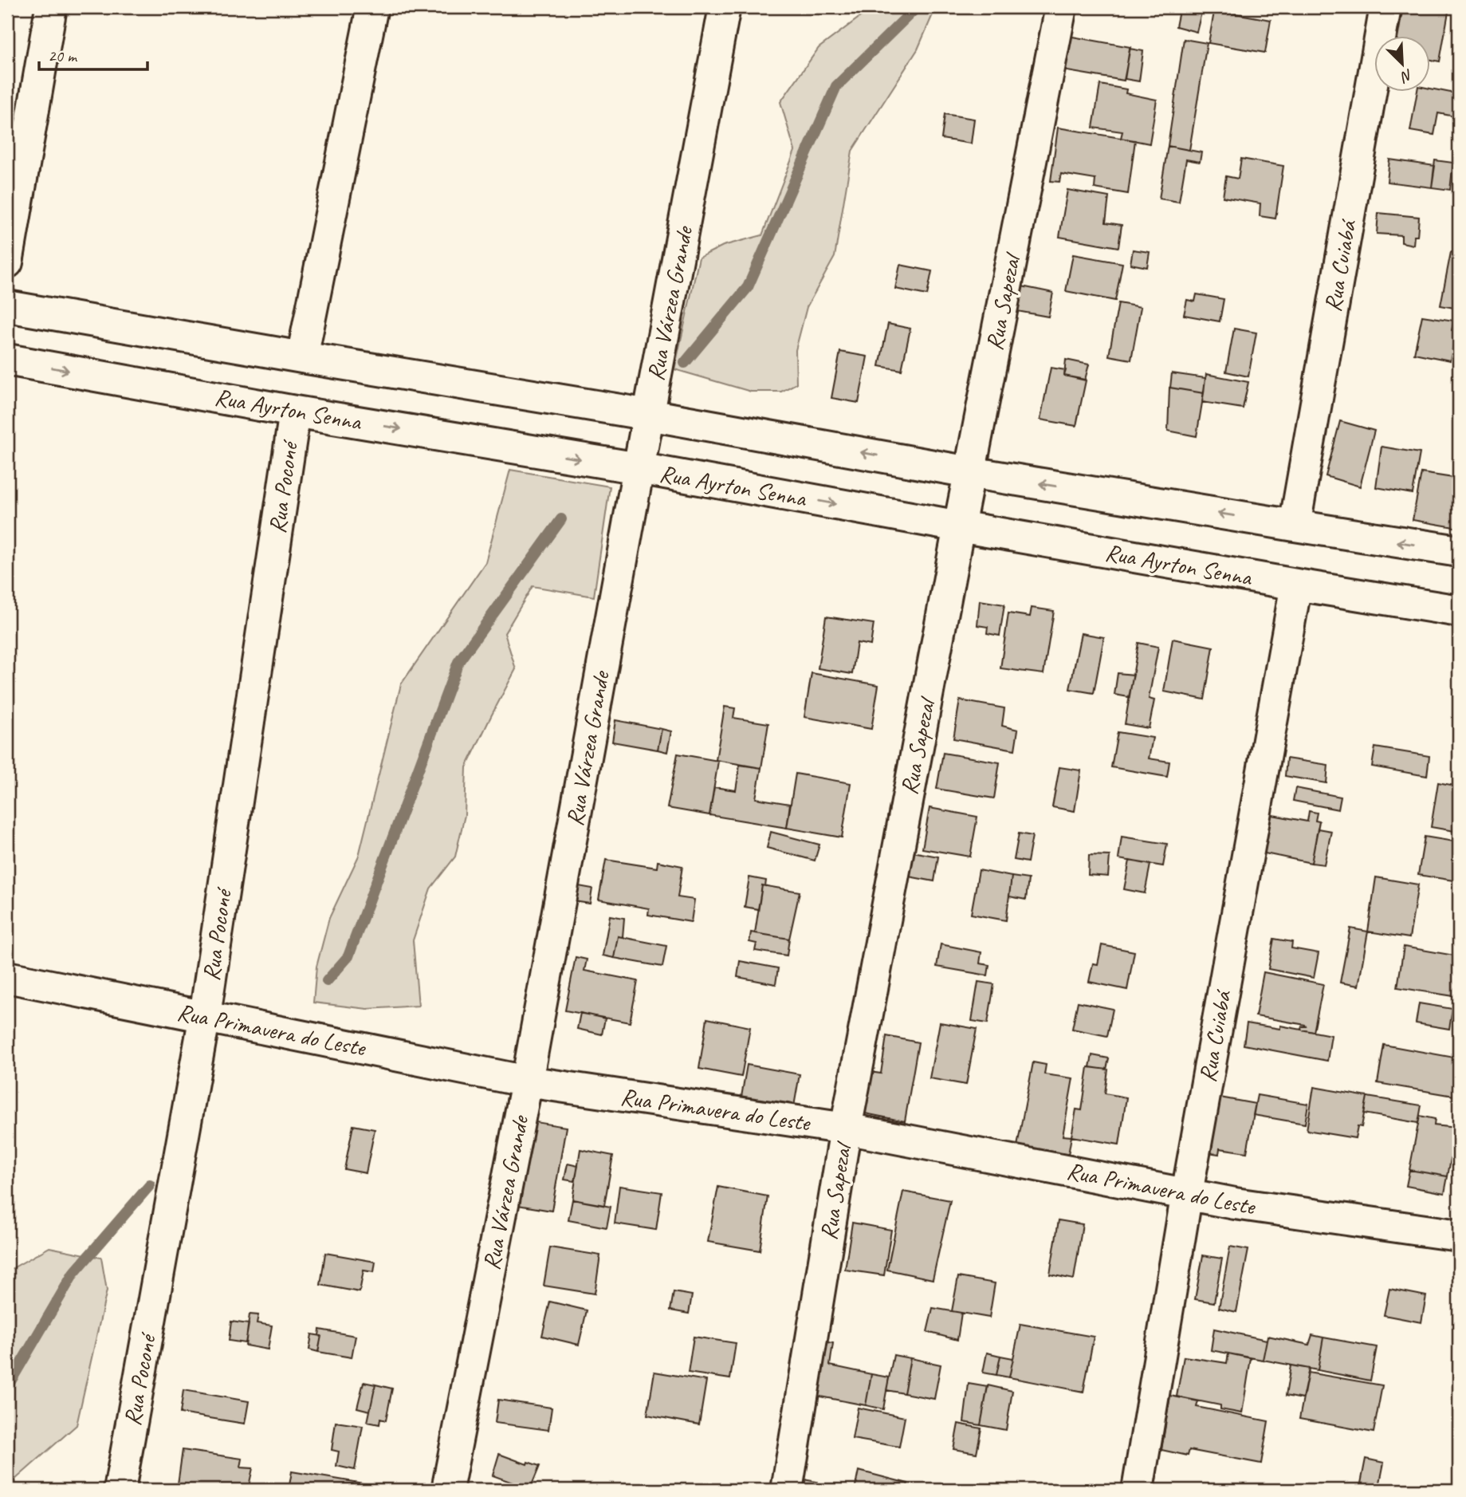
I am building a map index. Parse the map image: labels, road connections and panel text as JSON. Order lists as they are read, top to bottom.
{
  "streets": {
    "street": [
      "Rua Cuiabá",
      "Rua Sapezal",
      "Rua Várzea Grande",
      "Rua Ayrton Senna",
      "Rua Poconé",
      "Rua Primavera do Leste"
    ]
  },
  "crossings": [
    ["Rua Cuiabá", "Rua Ayrton Senna"],
    ["Rua Cuiabá", "Rua Primavera do Leste"],
    ["Rua Sapezal", "Rua Ayrton Senna"],
    ["Rua Sapezal", "Rua Primavera do Leste"],
    ["Rua Várzea Grande", "Rua Ayrton Senna"],
    ["Rua Várzea Grande", "Rua Primavera do Leste"],
    ["Rua Ayrton Senna", "Rua Poconé"],
    ["Rua Poconé", "Rua Primavera do Leste"]
  ],
  "scale_bar": "20 m",
  "north": "bottom right"
}
